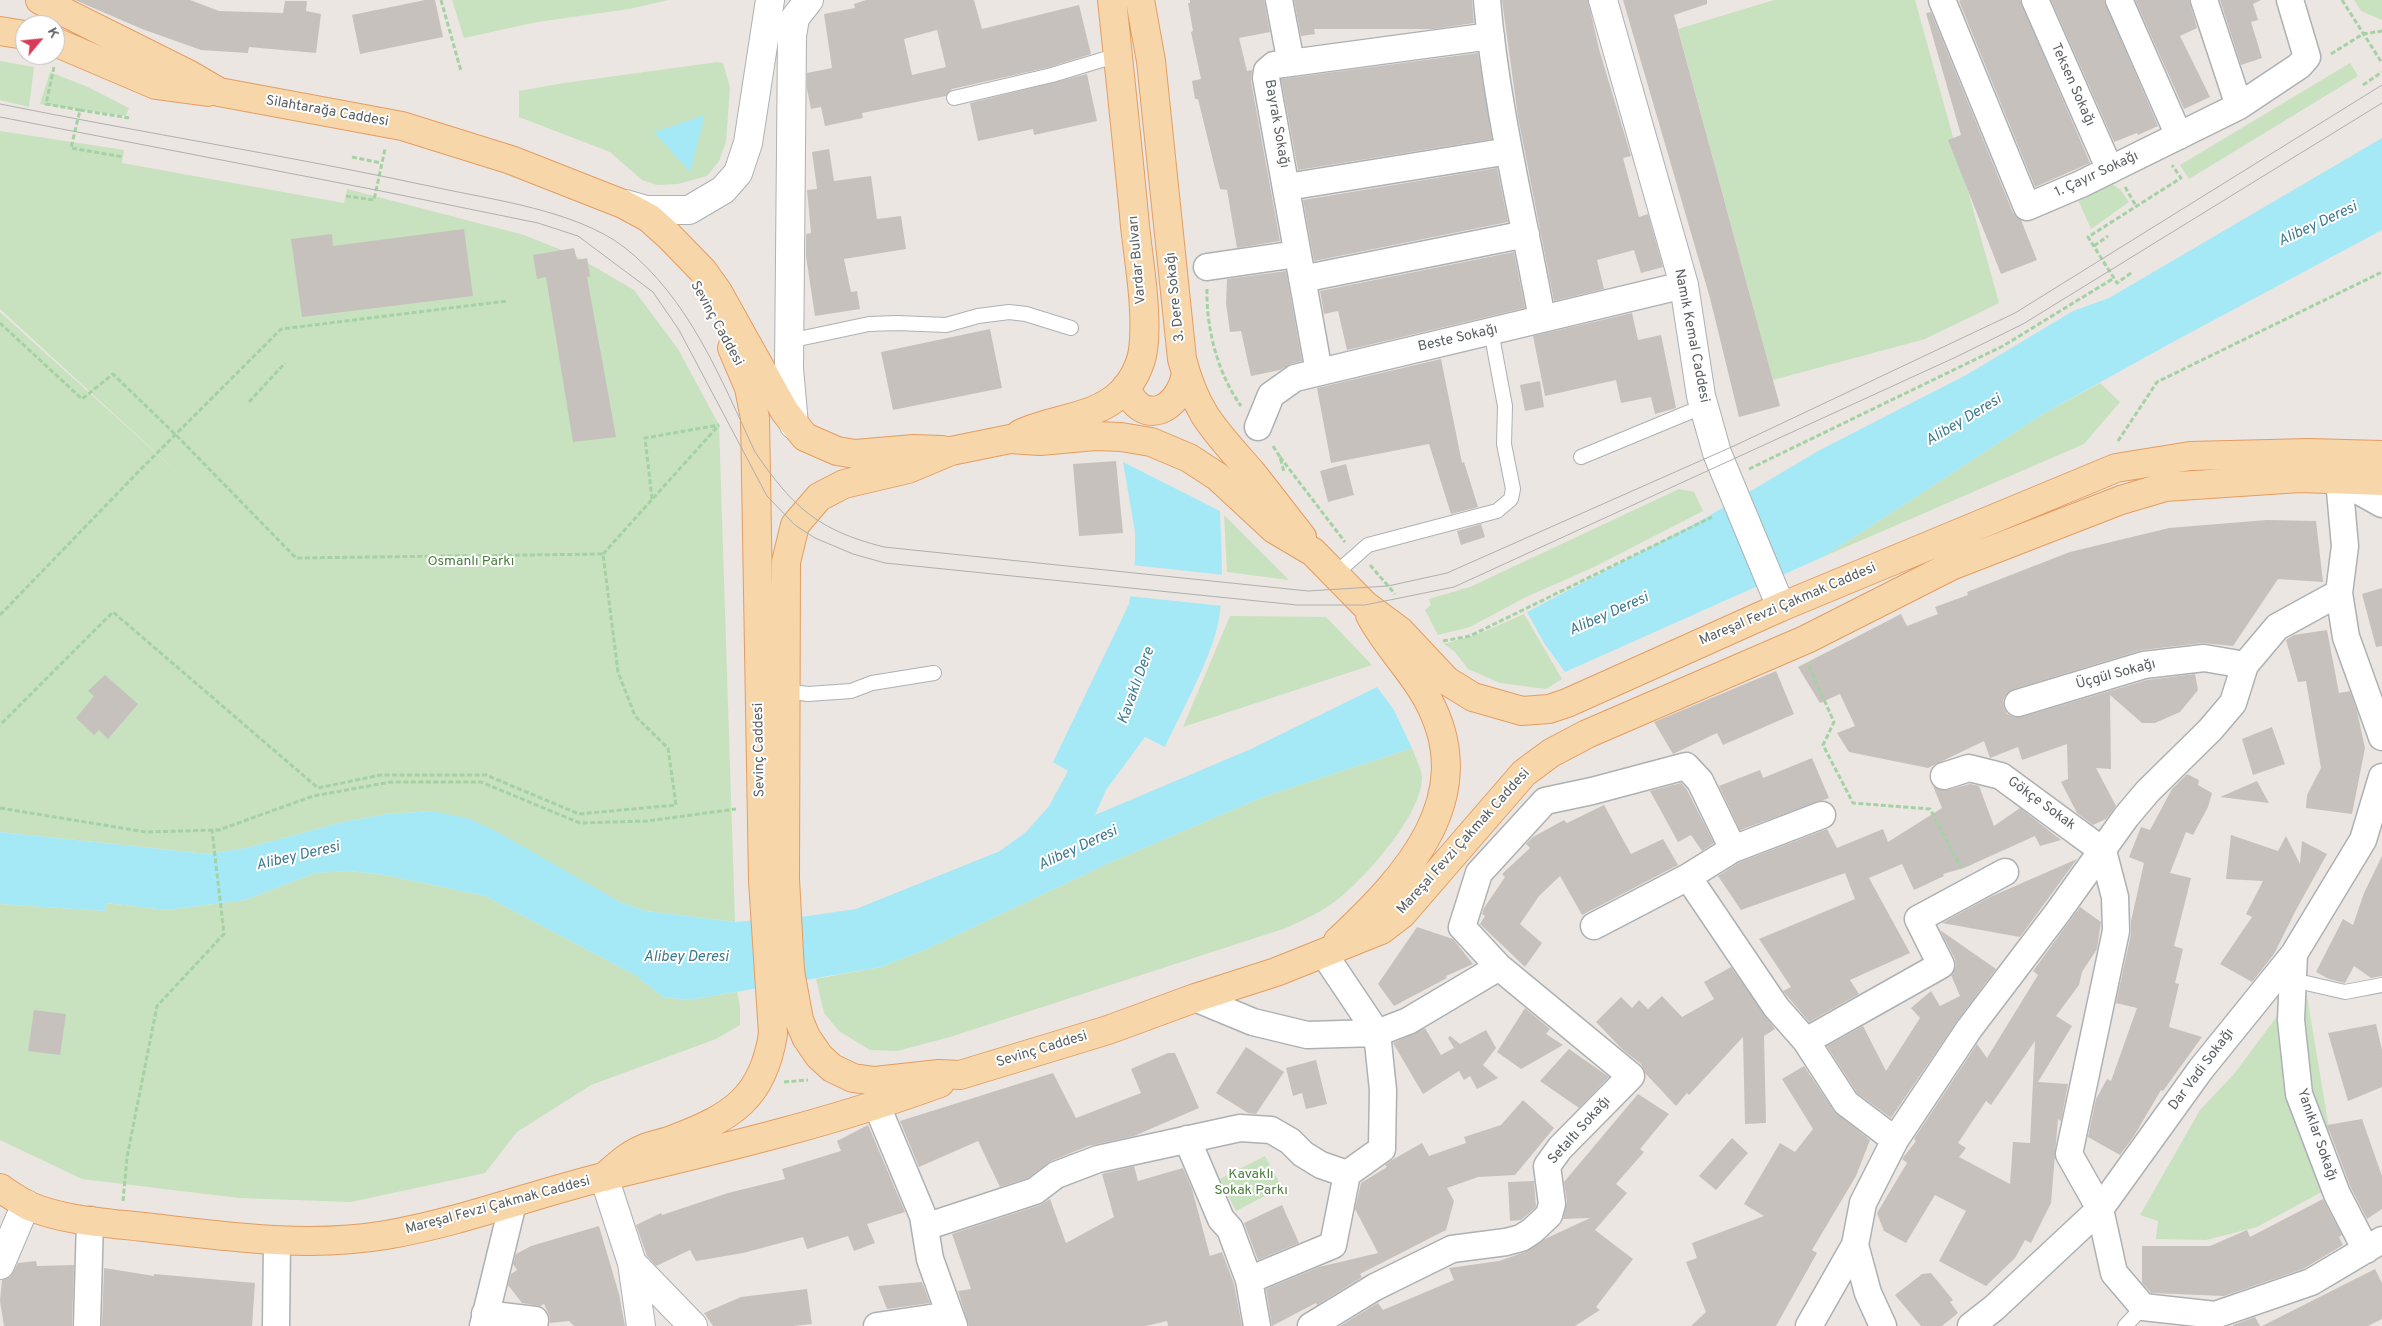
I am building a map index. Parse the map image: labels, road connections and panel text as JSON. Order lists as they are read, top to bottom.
{
  "streets": {
    "main road": [
      "Silahtarağa Caddesi",
      "Vardar Bulvarı",
      "3. Dere Sokağı",
      "Sevinç Caddesi",
      "Namık Kemal Caddesi",
      "Mareşal Fevzi Çakmak Caddesi"
    ],
    "street": [
      "Teksen Sokağı",
      "Bayrak Sokağı",
      "1. Çayır Sokağı",
      "Beste Sokağı",
      "Üçgül Sokağı",
      "Gökçe Sokak",
      "Dar Vadi Sokağı",
      "Setaltı Sokağı",
      "Yanıklar Sokağı"
    ]
  },
  "crossings": [
    ["Teksen Sokağı", "1. Çayır Sokağı"],
    ["Silahtarağa Caddesi", "Sevinç Caddesi"],
    ["Bayrak Sokağı", "Beste Sokağı"],
    ["Sevinç Caddesi", "Mareşal Fevzi Çakmak Caddesi"],
    ["Namık Kemal Caddesi", "Beste Sokağı"],
    ["Namık Kemal Caddesi", "Mareşal Fevzi Çakmak Caddesi"],
    ["Dar Vadi Sokağı", "Yanıklar Sokağı"]
  ],
  "water": ["Alibey Deresi", "Kavaklı Dere"],
  "parks": ["Osmanlı Parkı", "Kavaklı Sokak Parkı"],
  "north": "top right"
}
